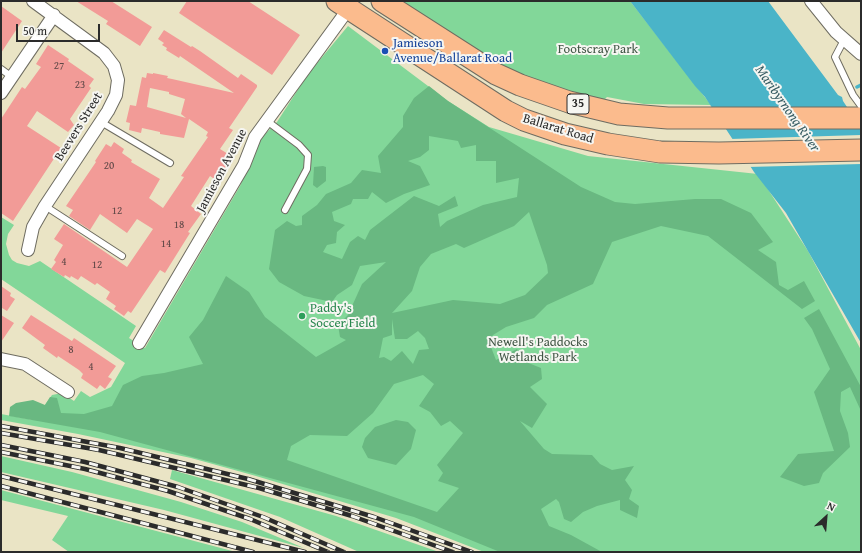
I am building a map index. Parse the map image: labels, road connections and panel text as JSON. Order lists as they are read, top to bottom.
{
  "streets": {
    "highway": ["35", "Ballarat Road"],
    "street": ["Beevers Street", "Jamieson Avenue"]
  },
  "crossings": [
    ["Ballarat Road", "Jamieson Avenue"]
  ],
  "water": ["Maribyrnong River"],
  "parks": ["Footscray Park", "Newell's Paddocks Wetlands Park"],
  "places": ["Jamieson Avenue/Ballarat Road", "Paddy's Soccer Field"],
  "house_numbers": [
    "27",
    "23",
    "20",
    "12",
    "18",
    "14",
    "4",
    "12",
    "8",
    "4"
  ],
  "scale_bar": "50 m",
  "north": "top right"
}
